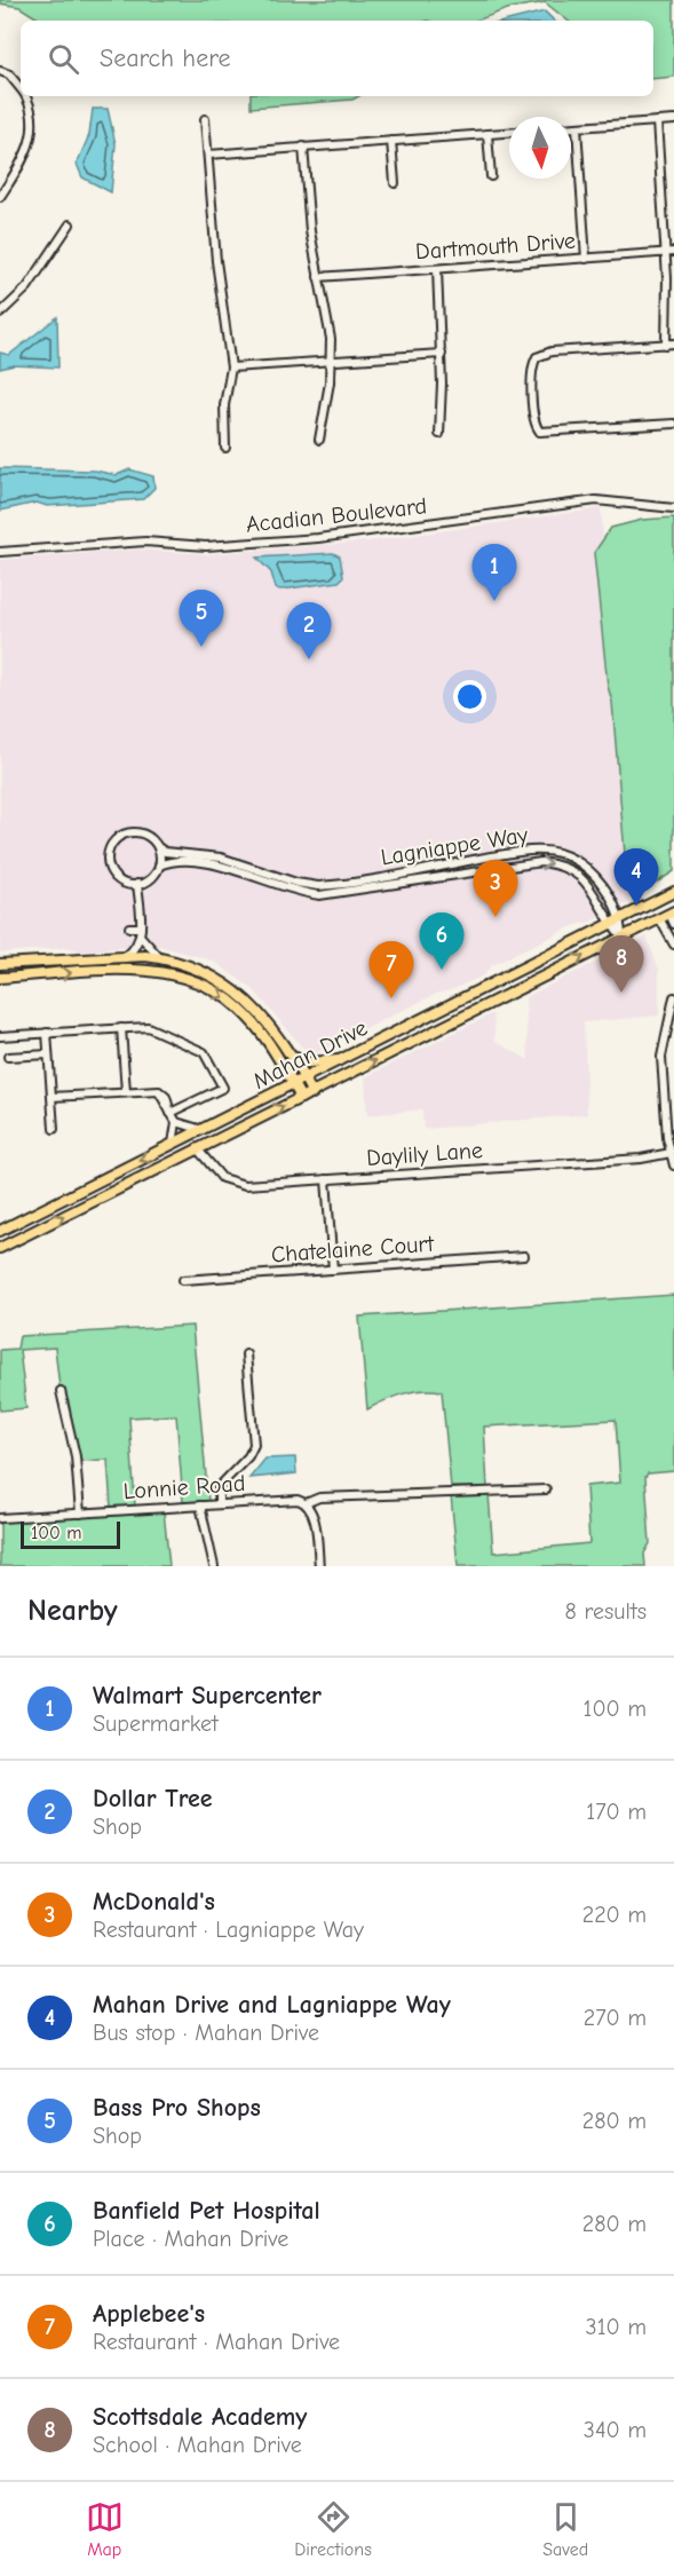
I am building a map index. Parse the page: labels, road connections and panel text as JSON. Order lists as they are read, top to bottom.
{
  "streets": {
    "main road": ["Mahan Drive"],
    "street": [
      "Dartmouth Drive",
      "Acadian Boulevard",
      "Lagniappe Way",
      "Daylily Lane",
      "Chatelaine Court",
      "Lonnie Road"
    ]
  },
  "crossings": [
    ["Lagniappe Way", "Mahan Drive"],
    ["Mahan Drive", "Daylily Lane"]
  ],
  "scale_bar": "100 m",
  "north": "bottom",
  "page": {
    "search": "Search here",
    "pins": [
      "1",
      "5",
      "2",
      "4",
      "3",
      "6",
      "8",
      "7"
    ],
    "scale": "100 m",
    "heading": ["Nearby", "8 results"],
    "list": [
      {
        "mark": "1",
        "name": "Walmart Supercenter",
        "note": "Supermarket",
        "value": "100 m"
      },
      {
        "mark": "2",
        "name": "Dollar Tree",
        "note": "Shop",
        "value": "170 m"
      },
      {
        "mark": "3",
        "name": "McDonald's",
        "note": "Restaurant · Lagniappe Way",
        "value": "220 m"
      },
      {
        "mark": "4",
        "name": "Mahan Drive and Lagniappe Way",
        "note": "Bus stop · Mahan Drive",
        "value": "270 m"
      },
      {
        "mark": "5",
        "name": "Bass Pro Shops",
        "note": "Shop",
        "value": "280 m"
      },
      {
        "mark": "6",
        "name": "Banfield Pet Hospital",
        "note": "Place · Mahan Drive",
        "value": "280 m"
      },
      {
        "mark": "7",
        "name": "Applebee's",
        "note": "Restaurant · Mahan Drive",
        "value": "310 m"
      },
      {
        "mark": "8",
        "name": "Scottsdale Academy",
        "note": "School · Mahan Drive",
        "value": "340 m"
      }
    ],
    "nav": ["Map", "Directions", "Saved"]
  }
}
